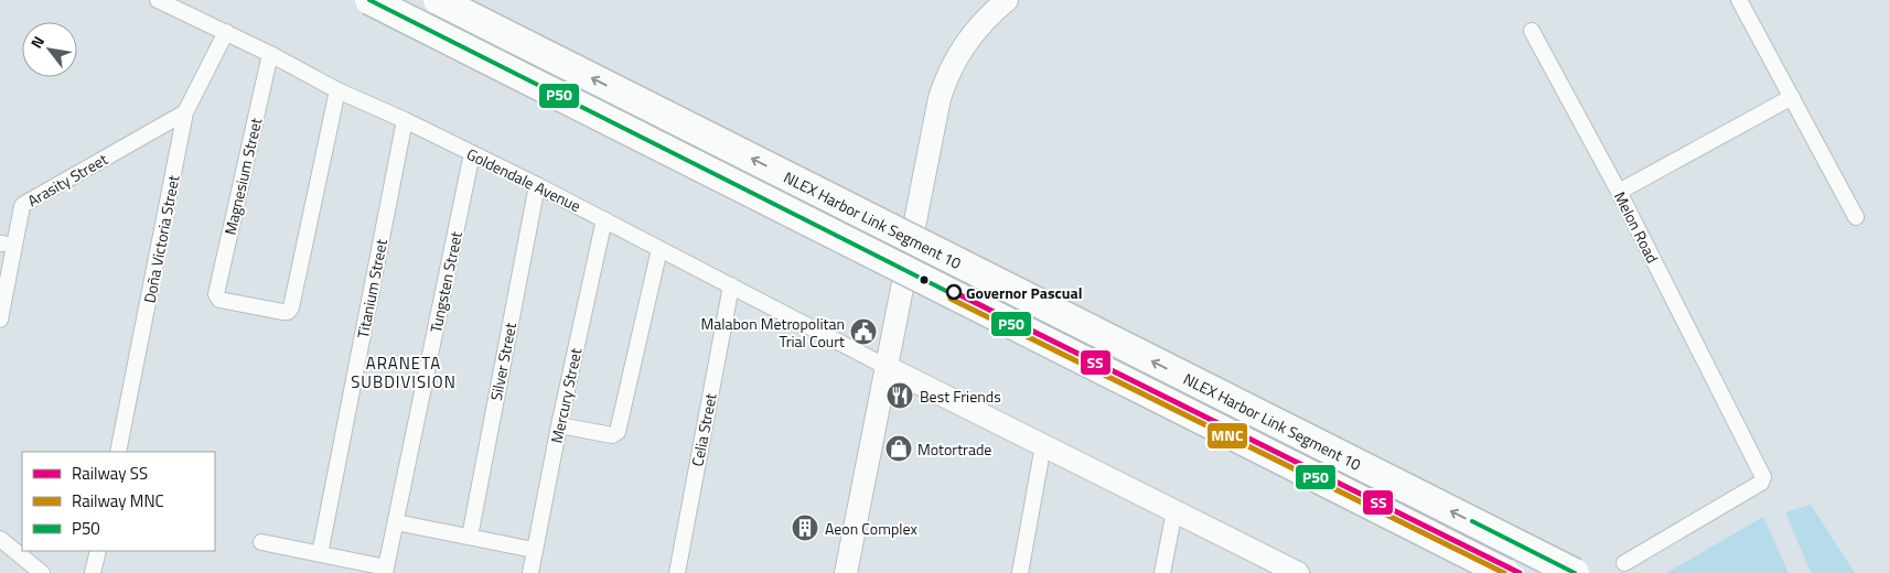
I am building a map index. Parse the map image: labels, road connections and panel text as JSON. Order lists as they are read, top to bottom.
{
  "streets": {
    "highway": ["NLEX Harbor Link Segment 10"],
    "street": [
      "Magnesium Street",
      "Arasity Street",
      "Goldendale Avenue",
      "Melon Road",
      "Doña Victoria Street",
      "Tungsten Street",
      "Titanium Street",
      "Silver Street",
      "Mercury Street",
      "Celia Street"
    ]
  },
  "crossings": [
    ["Magnesium Street", "Goldendale Avenue"],
    ["Arasity Street", "Doña Victoria Street"],
    ["Goldendale Avenue", "Doña Victoria Street"],
    ["Goldendale Avenue", "Tungsten Street"],
    ["Goldendale Avenue", "Titanium Street"],
    ["Goldendale Avenue", "Silver Street"],
    ["Goldendale Avenue", "Mercury Street"],
    ["Goldendale Avenue", "Celia Street"]
  ],
  "districts": ["ARANETA SUBDIVISION"],
  "places": {
    "other": ["Governor Pascual"],
    "public building": ["Malabon Metropolitan Trial Court"],
    "restaurant": ["Best Friends"],
    "shop": ["Motortrade"],
    "building": ["Aeon Complex"]
  },
  "lines": ["transit line P50", "rail line SS", "rail line MNC"],
  "legend": ["Railway SS", "Railway MNC", "P50"],
  "north": "top left"
}
